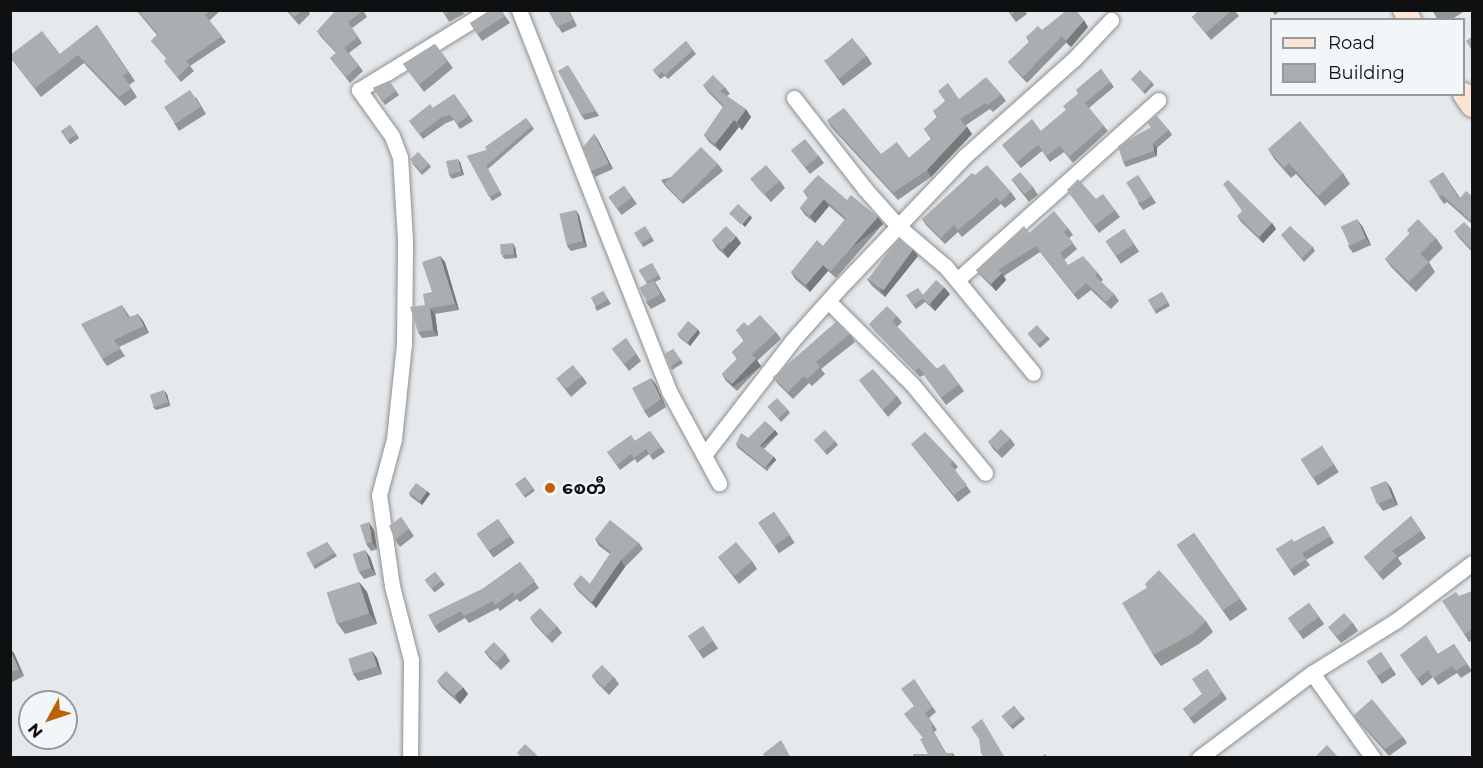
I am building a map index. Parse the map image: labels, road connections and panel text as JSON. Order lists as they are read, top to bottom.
{
  "places": ["စေတီ"],
  "legend": ["Road", "Building"],
  "north": "bottom left"
}
